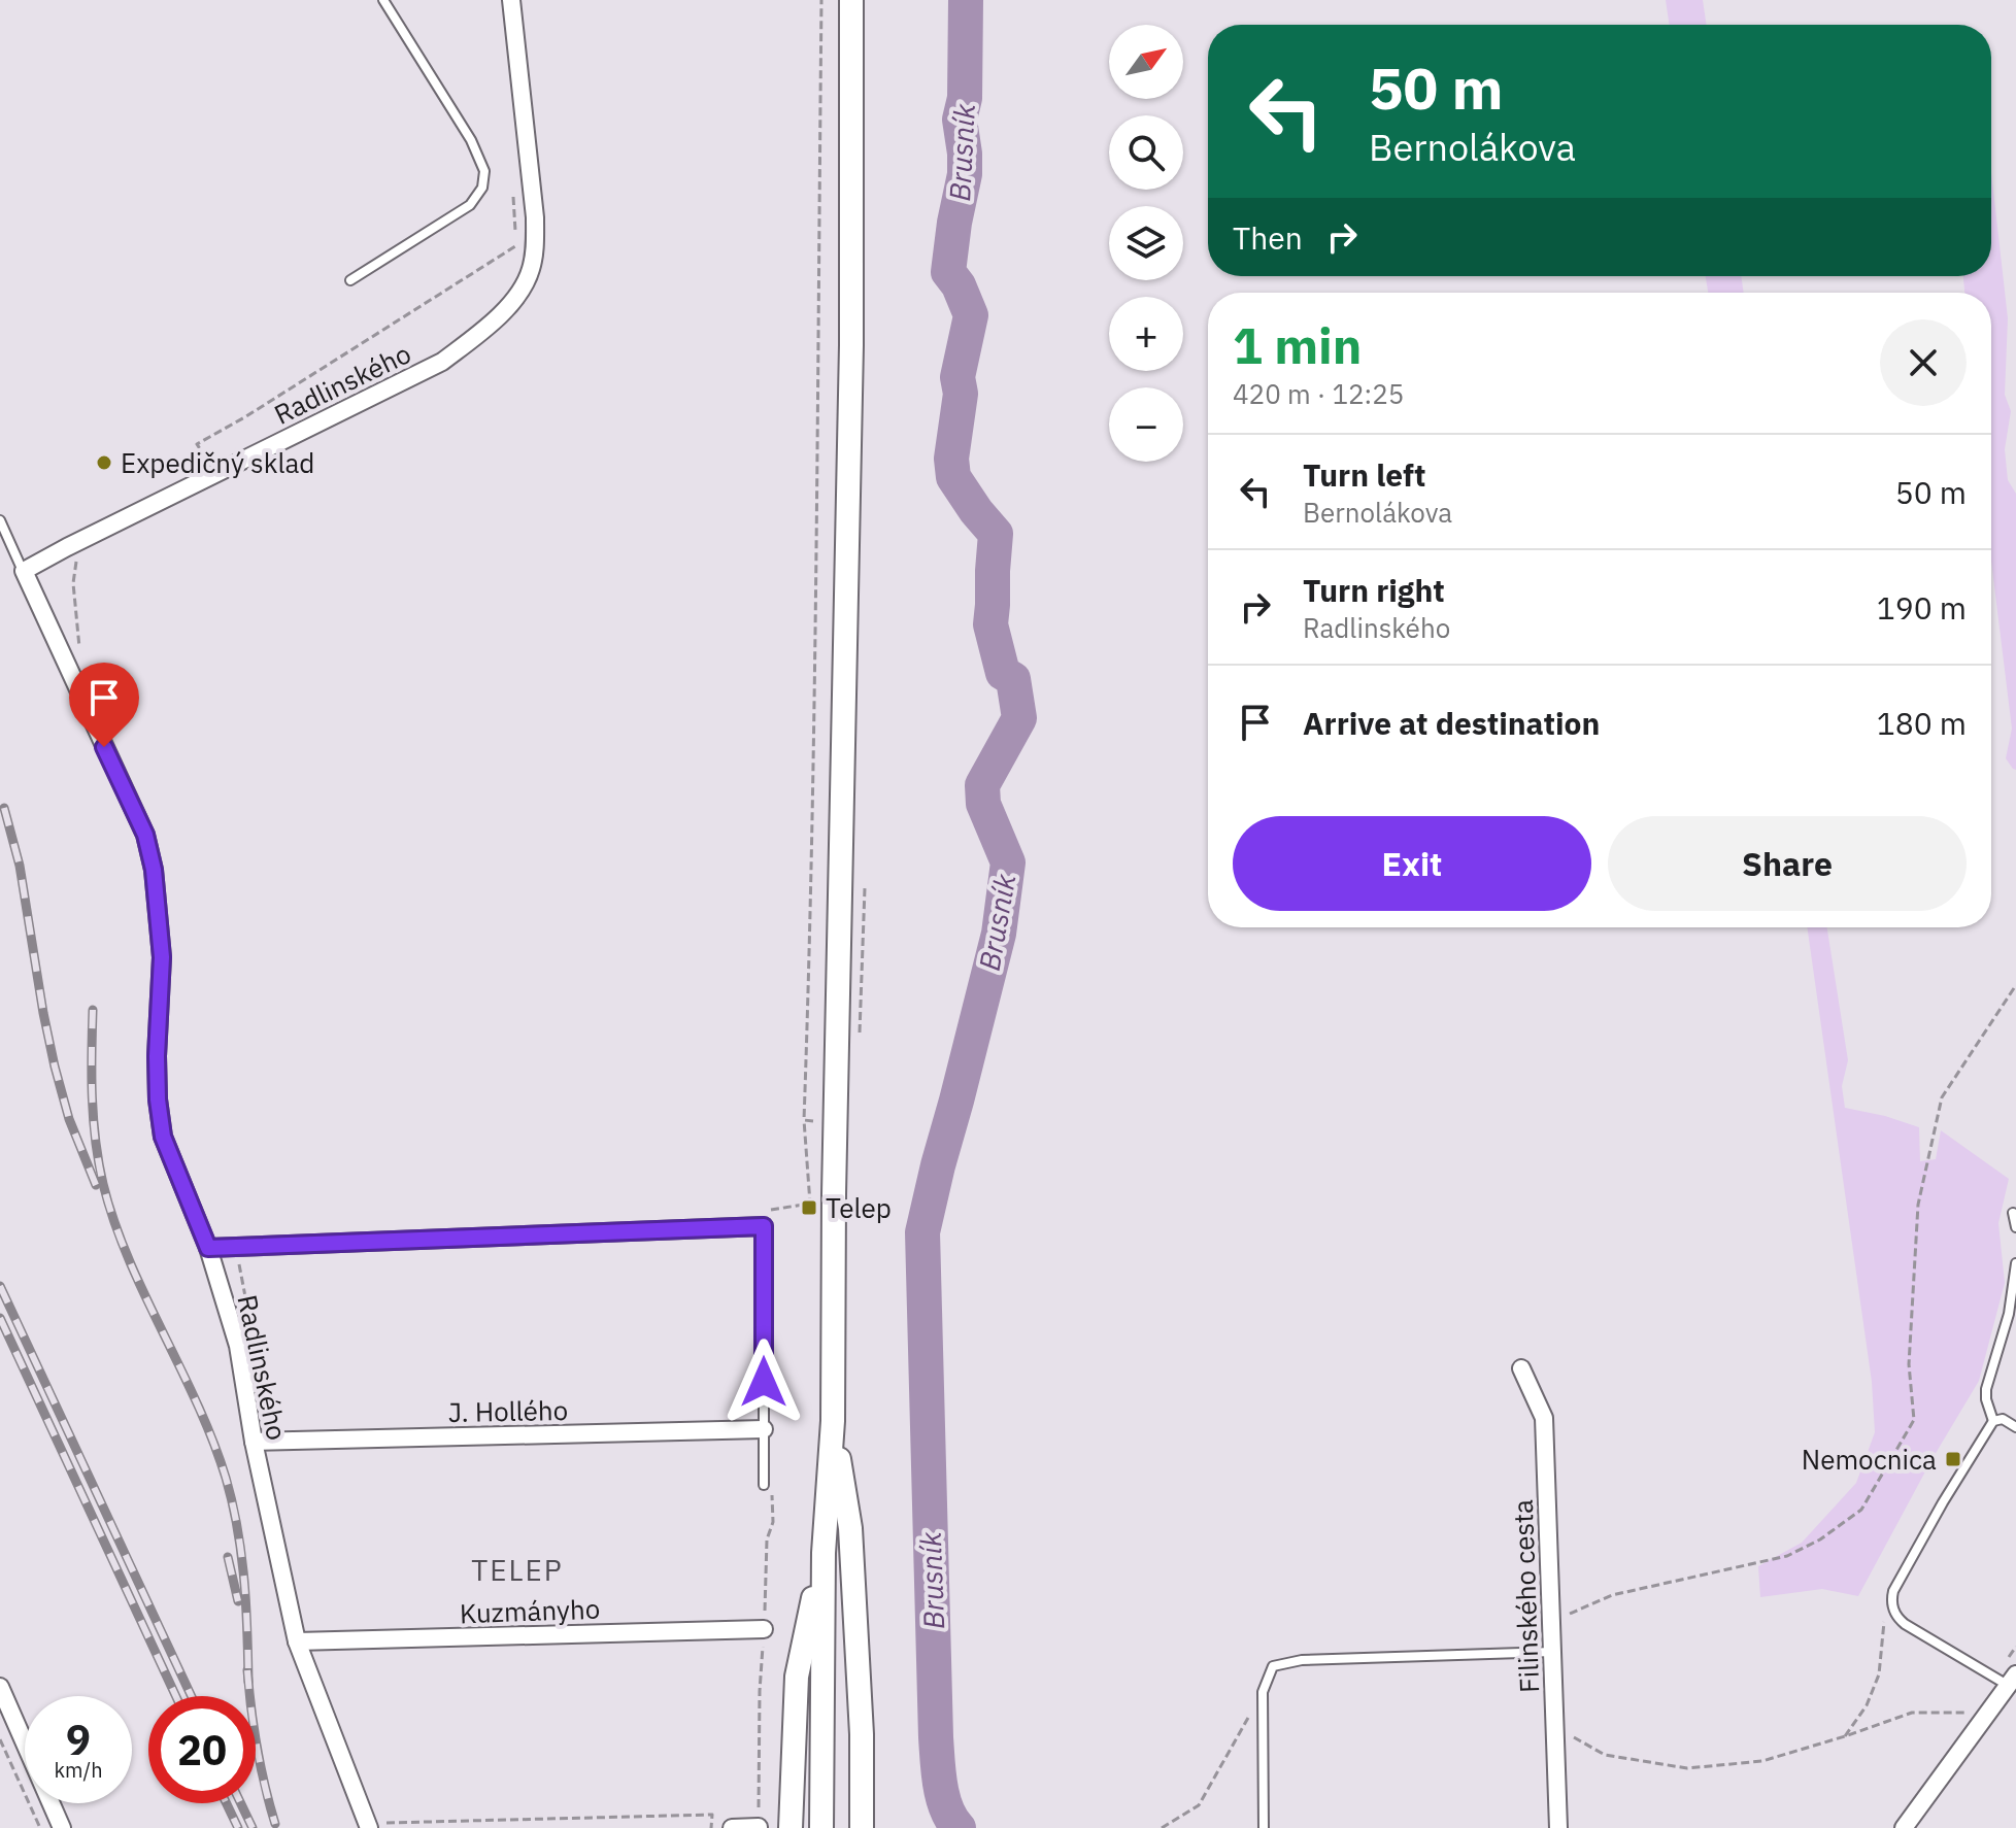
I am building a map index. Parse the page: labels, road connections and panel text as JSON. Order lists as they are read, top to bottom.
{
  "streets": {
    "street": [
      "Radlinského",
      "J. Hollého",
      "Filinského cesta",
      "Kuzmányho"
    ]
  },
  "crossings": [
    ["Radlinského", "J. Hollého"],
    ["Radlinského", "Kuzmányho"]
  ],
  "districts": ["TELEP"],
  "water": ["Brusník"],
  "places": {
    "other": ["Expedičný sklad"],
    "transit": ["Telep", "Nemocnica"]
  },
  "north": "top right",
  "page": {
    "map_buttons": ["+", "−"],
    "turn": ["50 m", "Bernolákova"],
    "then": "Then",
    "heading": ["1 min", "420 m · 12:25"],
    "list": [
      {
        "name": "Turn left",
        "note": "Bernolákova",
        "value": "50 m"
      },
      {
        "name": "Turn right",
        "note": "Radlinského",
        "value": "190 m"
      },
      {
        "name": "Arrive at destination",
        "value": "180 m"
      }
    ],
    "buttons": ["Exit", "Share"],
    "speed": "9 km/h",
    "limit": "20"
  }
}
